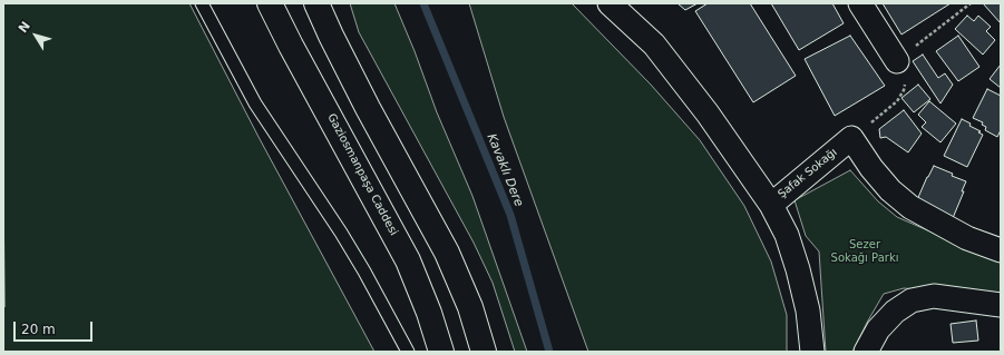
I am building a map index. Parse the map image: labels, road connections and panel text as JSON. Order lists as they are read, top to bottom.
{
  "streets": {
    "main road": ["Gaziosmanpaşa Caddesi"],
    "street": ["Şafak Sokağı"]
  },
  "water": ["Kavaklı Dere"],
  "parks": ["Sezer Sokağı Parkı"],
  "scale_bar": "20 m",
  "north": "top left"
}
